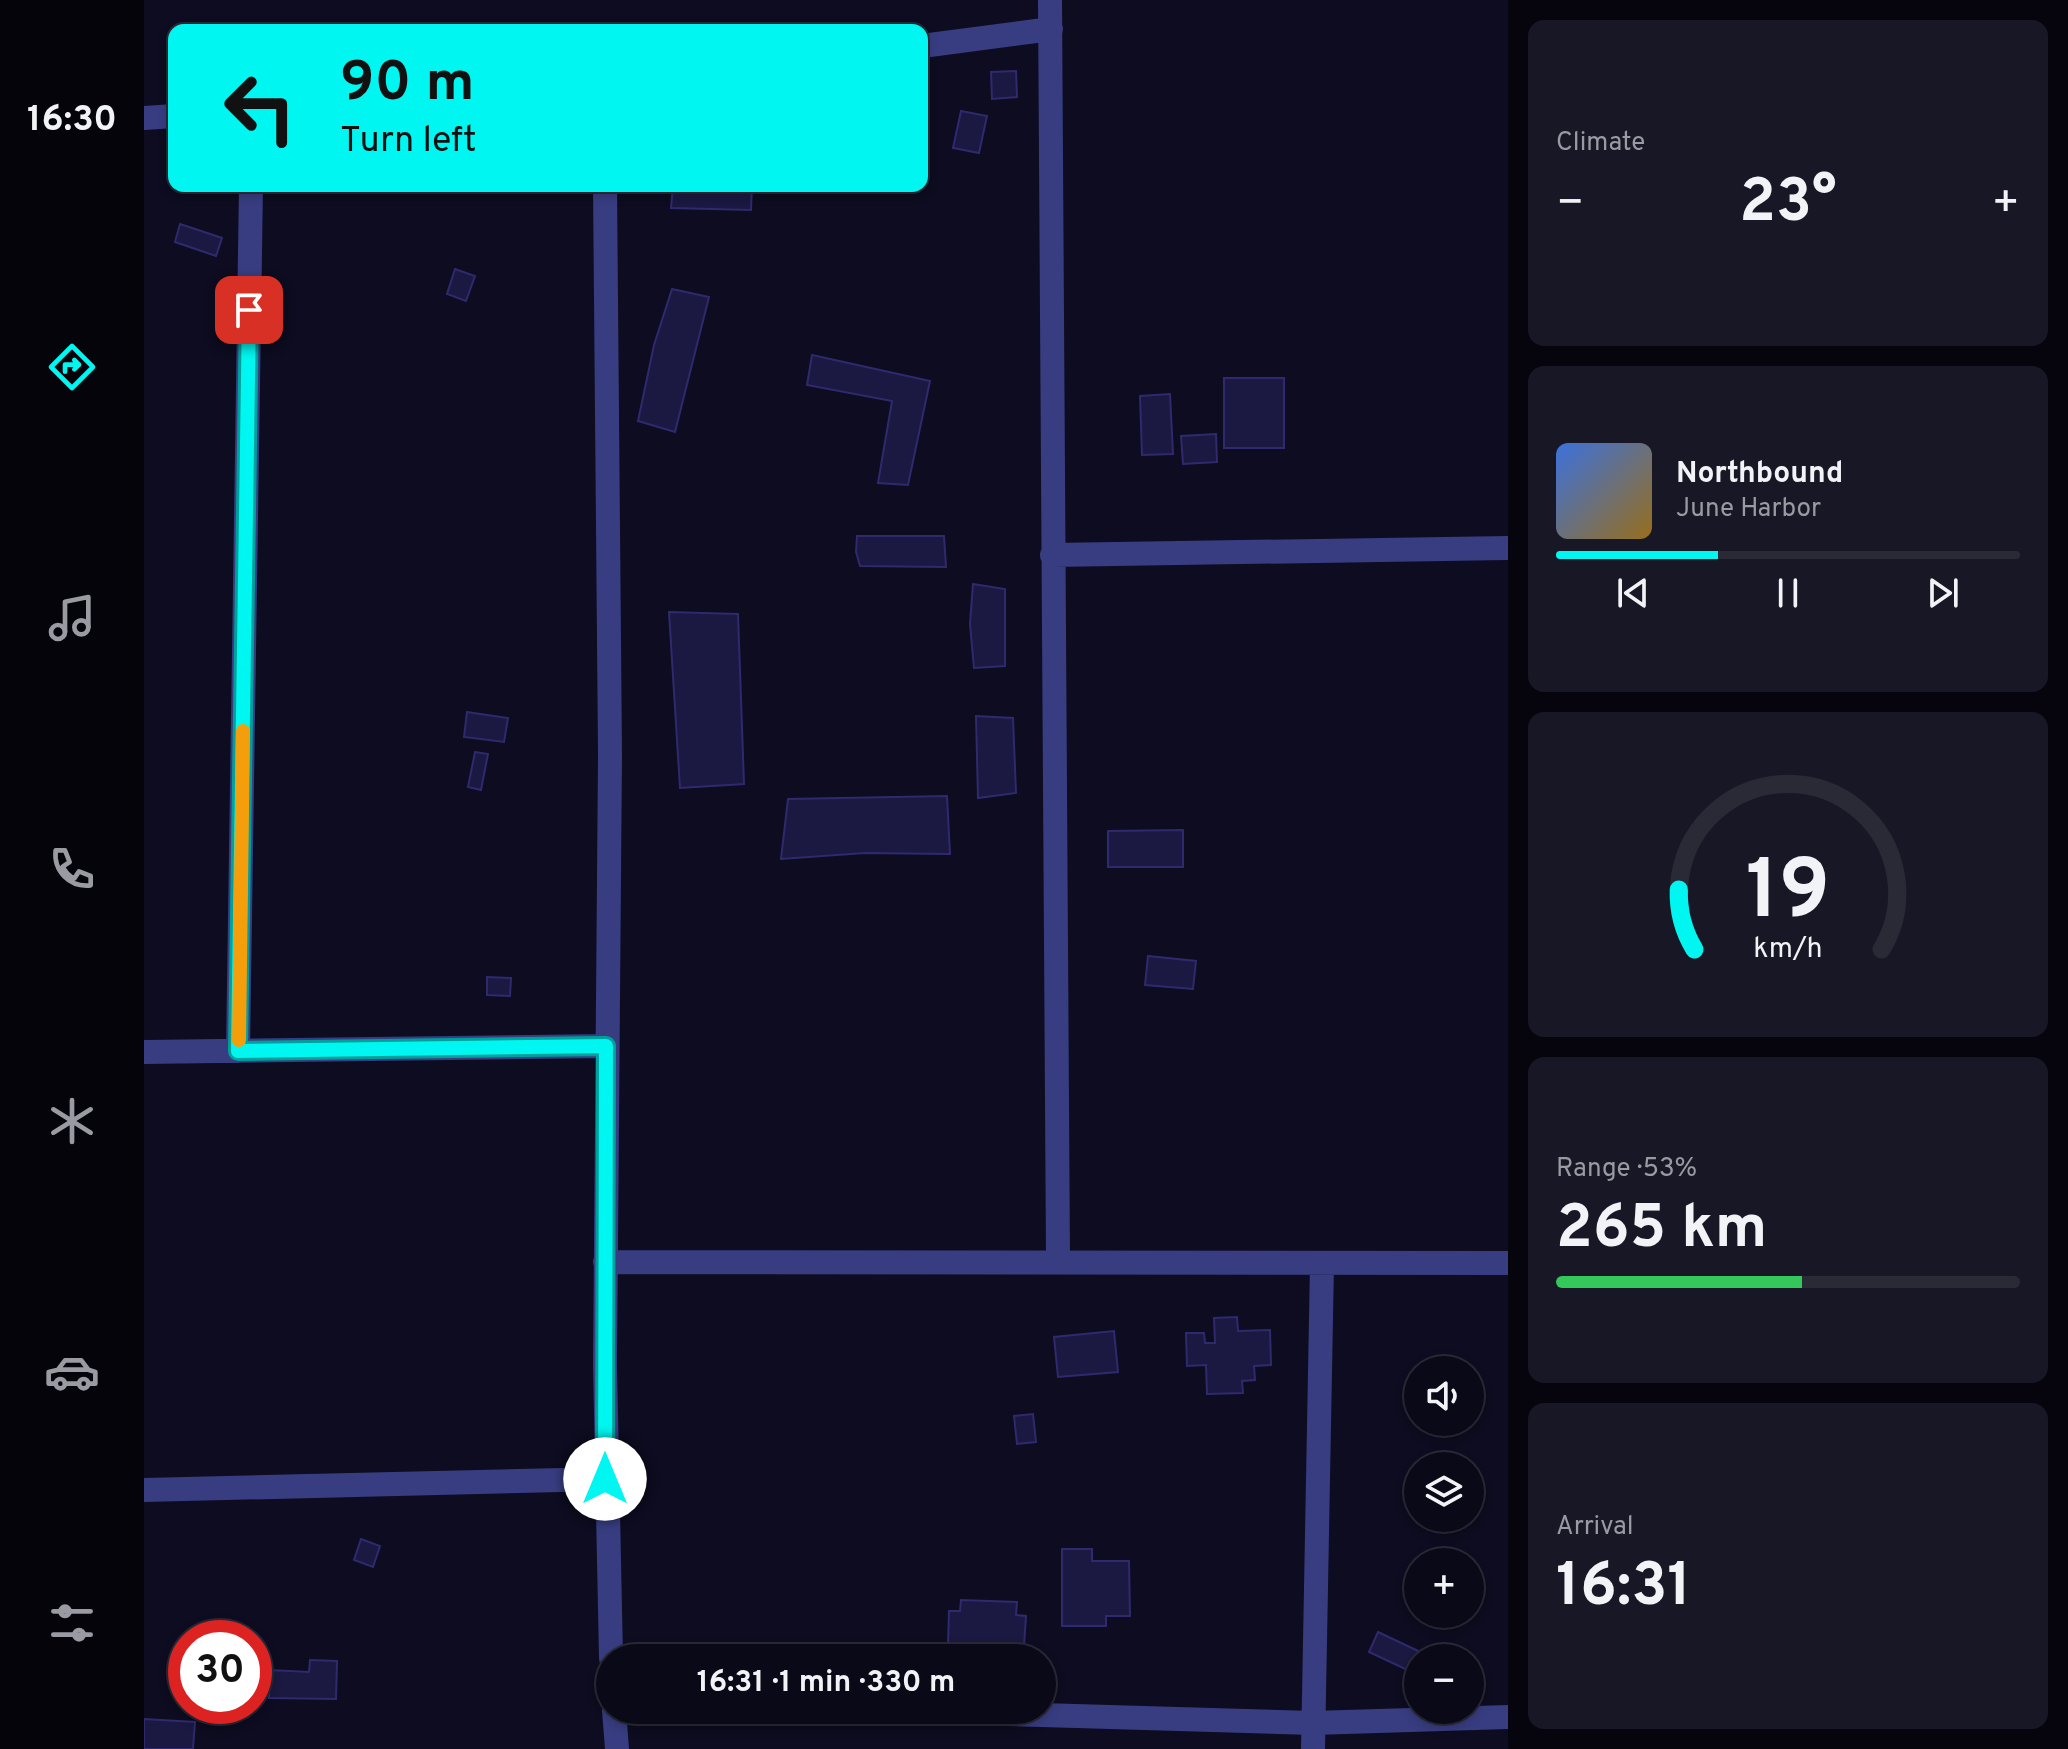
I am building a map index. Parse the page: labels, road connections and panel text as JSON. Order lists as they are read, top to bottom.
{
  "page": {
    "tabs": "16:30",
    "tile": [
      "Climate",
      ["Range · 53%", "265 km"],
      ["Arrival", "16:31"]
    ],
    "turn": ["90 m", "Turn left"],
    "heat": ["−", "23°", "+"],
    "song": ["Northbound", "June Harbor"],
    "map_buttons": ["+", "−"],
    "limit": "30",
    "trip": "16:31 · 1 min · 330 m",
    "gauge": ["19", "km/h"]
  }
}
